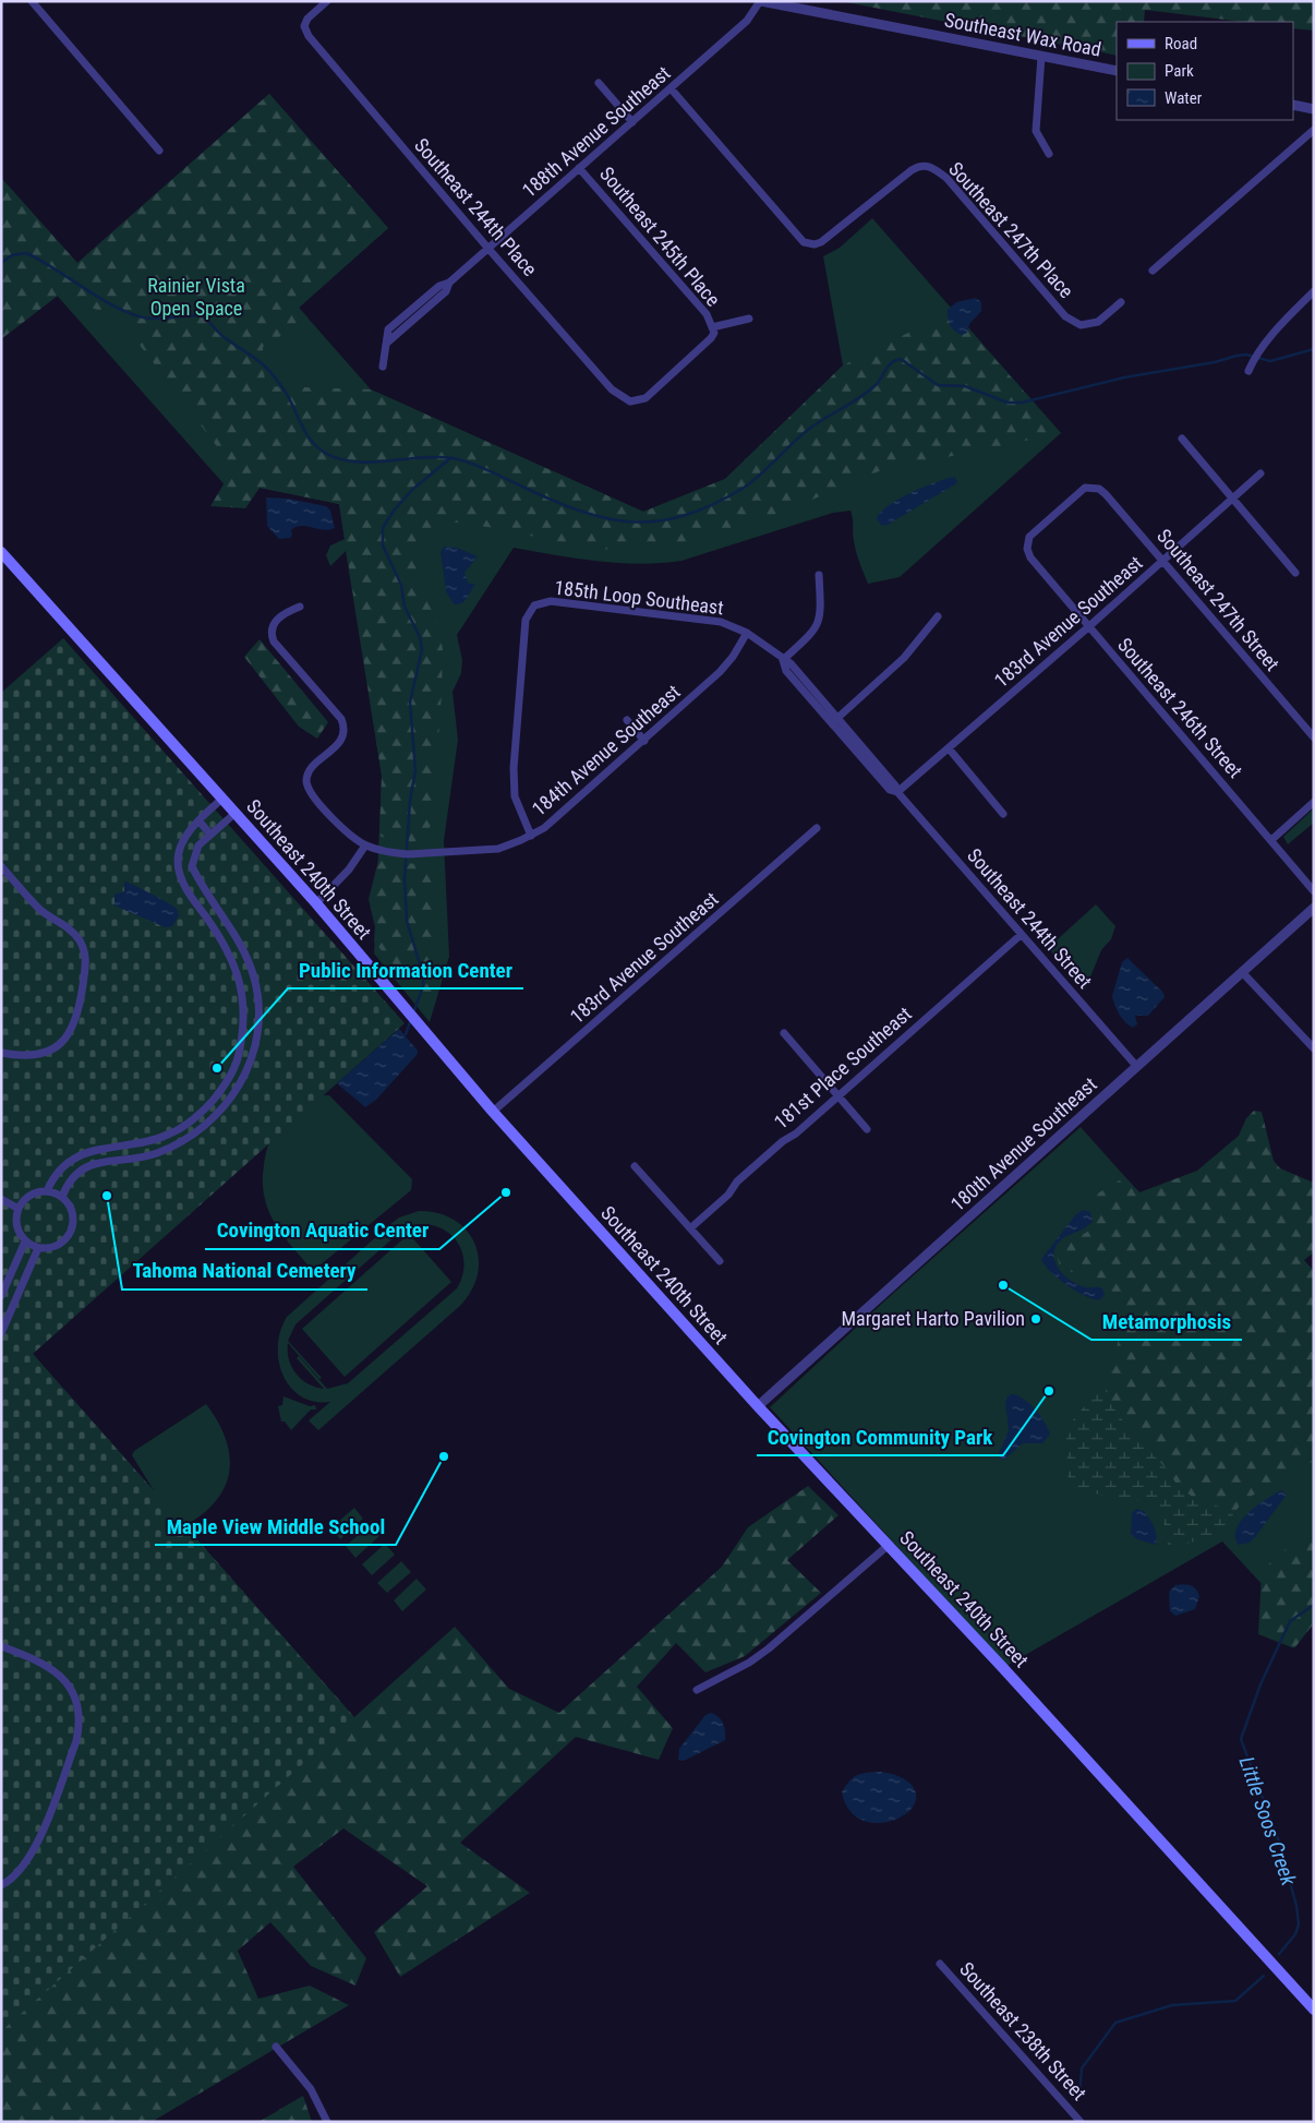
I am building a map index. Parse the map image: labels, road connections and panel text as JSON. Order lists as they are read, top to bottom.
{
  "streets": {
    "main road": ["Southeast 240th Street"],
    "street": [
      "Southeast Wax Road",
      "188th Avenue Southeast",
      "Southeast 244th Place",
      "Southeast 247th Place",
      "Southeast 245th Place",
      "185th Loop Southeast",
      "Southeast 247th Street",
      "183rd Avenue Southeast",
      "Southeast 246th Street",
      "184th Avenue Southeast",
      "Southeast 244th Street",
      "181st Place Southeast",
      "180th Avenue Southeast",
      "Southeast 238th Street"
    ]
  },
  "crossings": [
    ["Southeast Wax Road", "188th Avenue Southeast"],
    ["188th Avenue Southeast", "Southeast 244th Place"],
    ["188th Avenue Southeast", "Southeast 247th Place"],
    ["188th Avenue Southeast", "Southeast 245th Place"],
    ["Southeast 244th Place", "Southeast 245th Place"],
    ["185th Loop Southeast", "184th Avenue Southeast"],
    ["185th Loop Southeast", "Southeast 244th Street"],
    ["Southeast 247th Street", "183rd Avenue Southeast"],
    ["Southeast 247th Street", "Southeast 246th Street"],
    ["183rd Avenue Southeast", "Southeast 246th Street"],
    ["183rd Avenue Southeast", "Southeast 240th Street"],
    ["183rd Avenue Southeast", "Southeast 244th Street"],
    ["184th Avenue Southeast", "Southeast 244th Street"],
    ["Southeast 240th Street", "180th Avenue Southeast"],
    ["Southeast 244th Street", "181st Place Southeast"],
    ["Southeast 244th Street", "180th Avenue Southeast"]
  ],
  "water": ["Little Soos Creek"],
  "parks": ["Rainier Vista Open Space"],
  "places": [
    "Public Information Center",
    "Covington Aquatic Center",
    "Tahoma National Cemetery",
    "Metamorphosis",
    "Margaret Harto Pavilion",
    "Covington Community Park",
    "Maple View Middle School"
  ],
  "legend": ["Road", "Park", "Water"]
}
